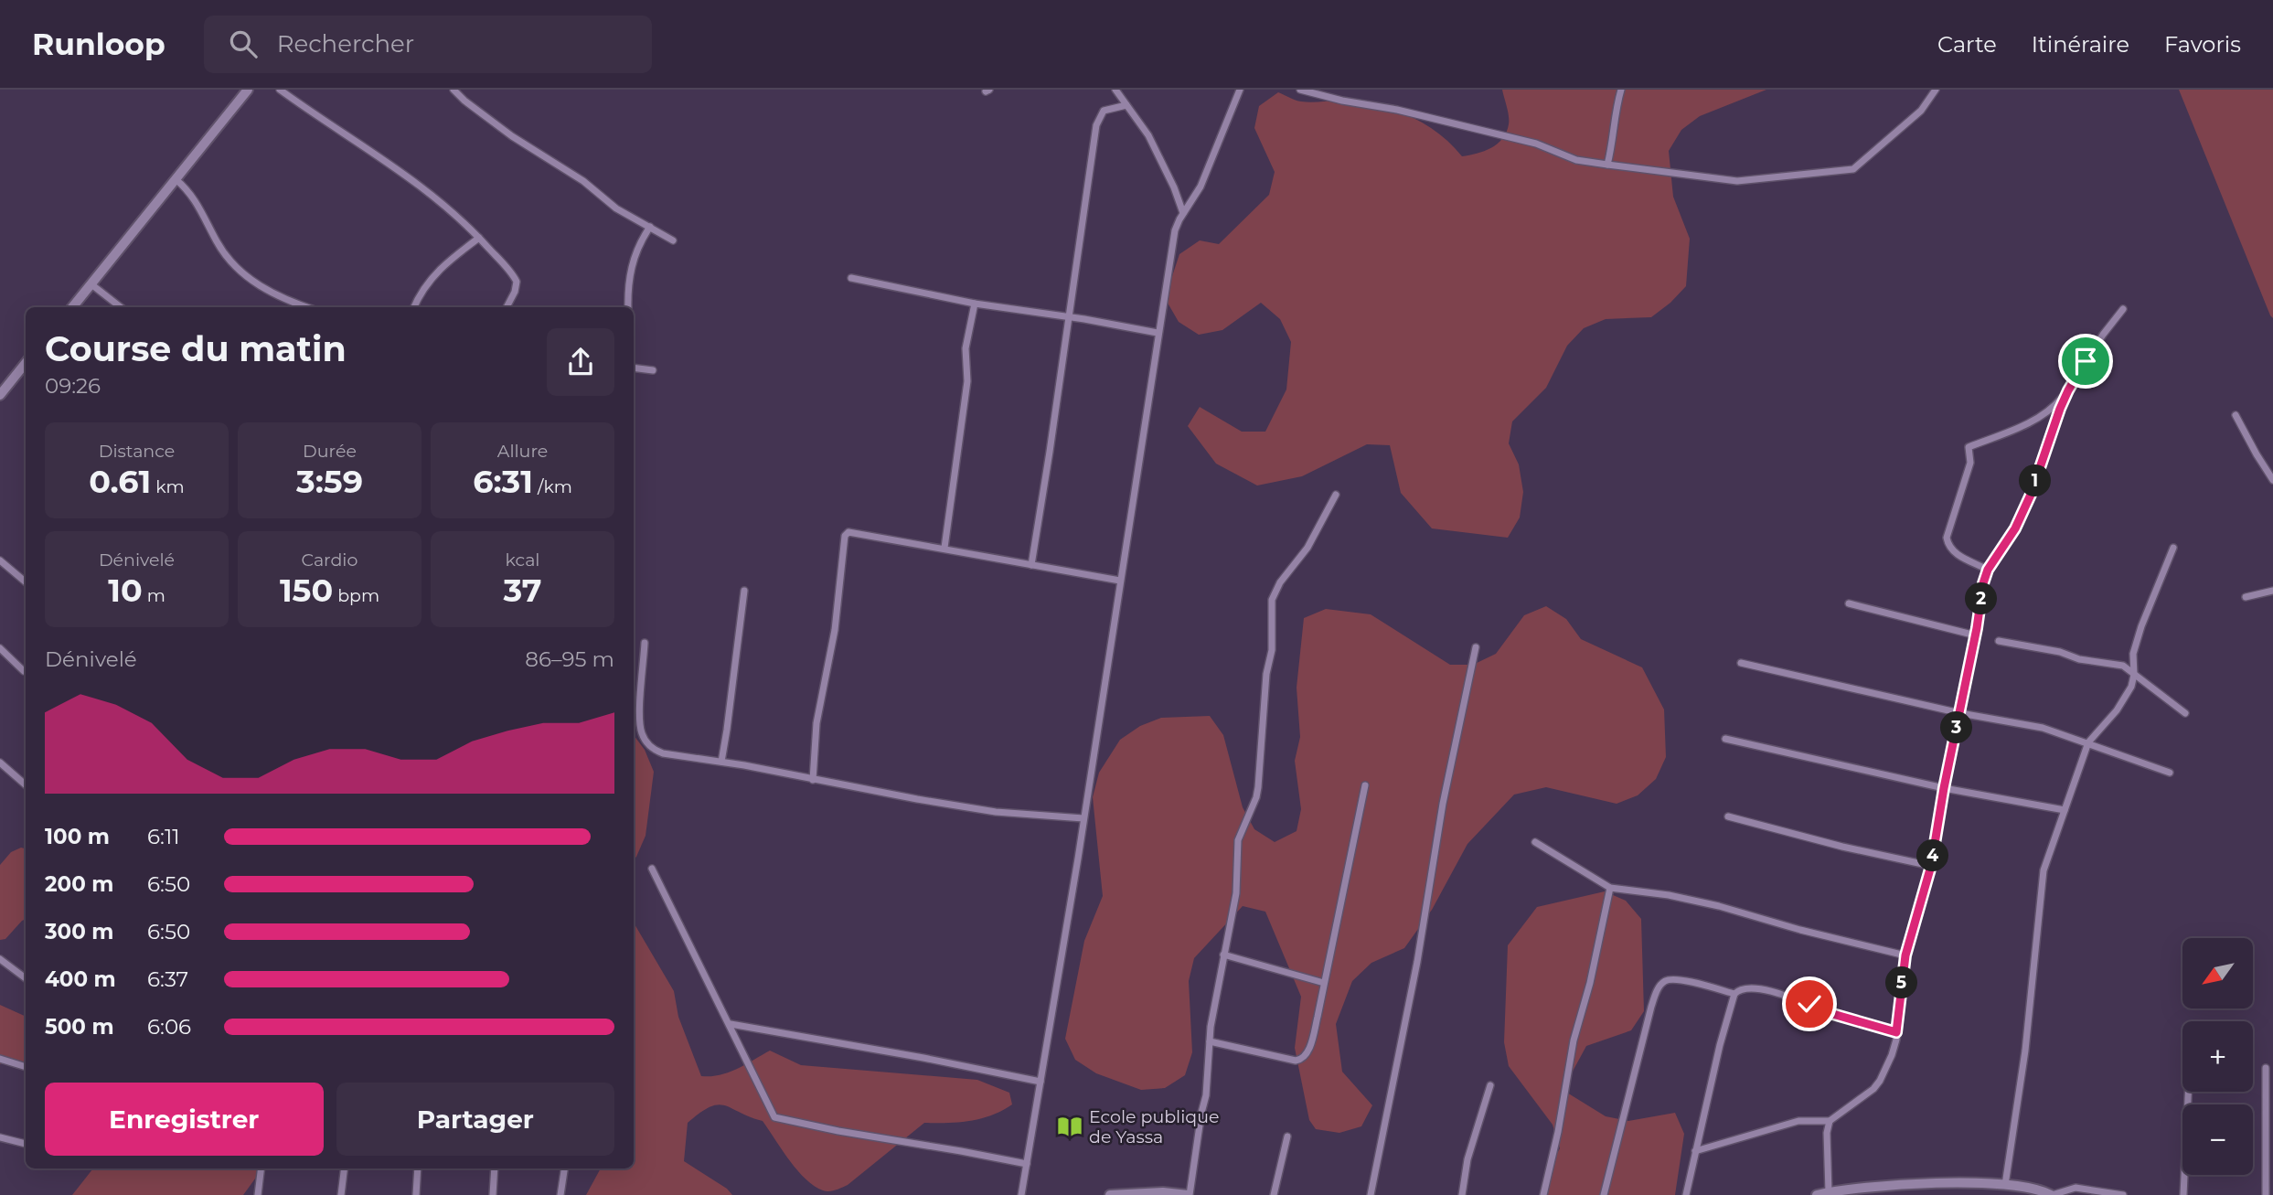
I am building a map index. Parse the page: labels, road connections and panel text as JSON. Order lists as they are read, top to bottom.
{
  "places": {
    "library": ["Ecole publique de Yassa"]
  },
  "north": "bottom left",
  "page": {
    "header": "Runloop",
    "search": "Rechercher",
    "nav": ["Carte", "Itinéraire", "Favoris"],
    "heading": ["Course du matin", "09:26"],
    "stats": [
      ["Distance", "0.61 km"],
      ["Durée", "3:59"],
      ["Allure", "6:31 /km"],
      ["Dénivelé", "10 m"],
      ["Cardio", "150 bpm"],
      ["kcal", "37"]
    ],
    "pins": [
      "1",
      "2",
      "3",
      "4",
      "5"
    ],
    "chart": ["Dénivelé", "86–95 m"],
    "list": [
      {
        "name": "100 m",
        "note": "6:11"
      },
      {
        "name": "200 m",
        "note": "6:50"
      },
      {
        "name": "300 m",
        "note": "6:50"
      },
      {
        "name": "400 m",
        "note": "6:37"
      },
      {
        "name": "500 m",
        "note": "6:06"
      }
    ],
    "map_buttons": ["+", "−"],
    "buttons": ["Enregistrer", "Partager"]
  }
}
